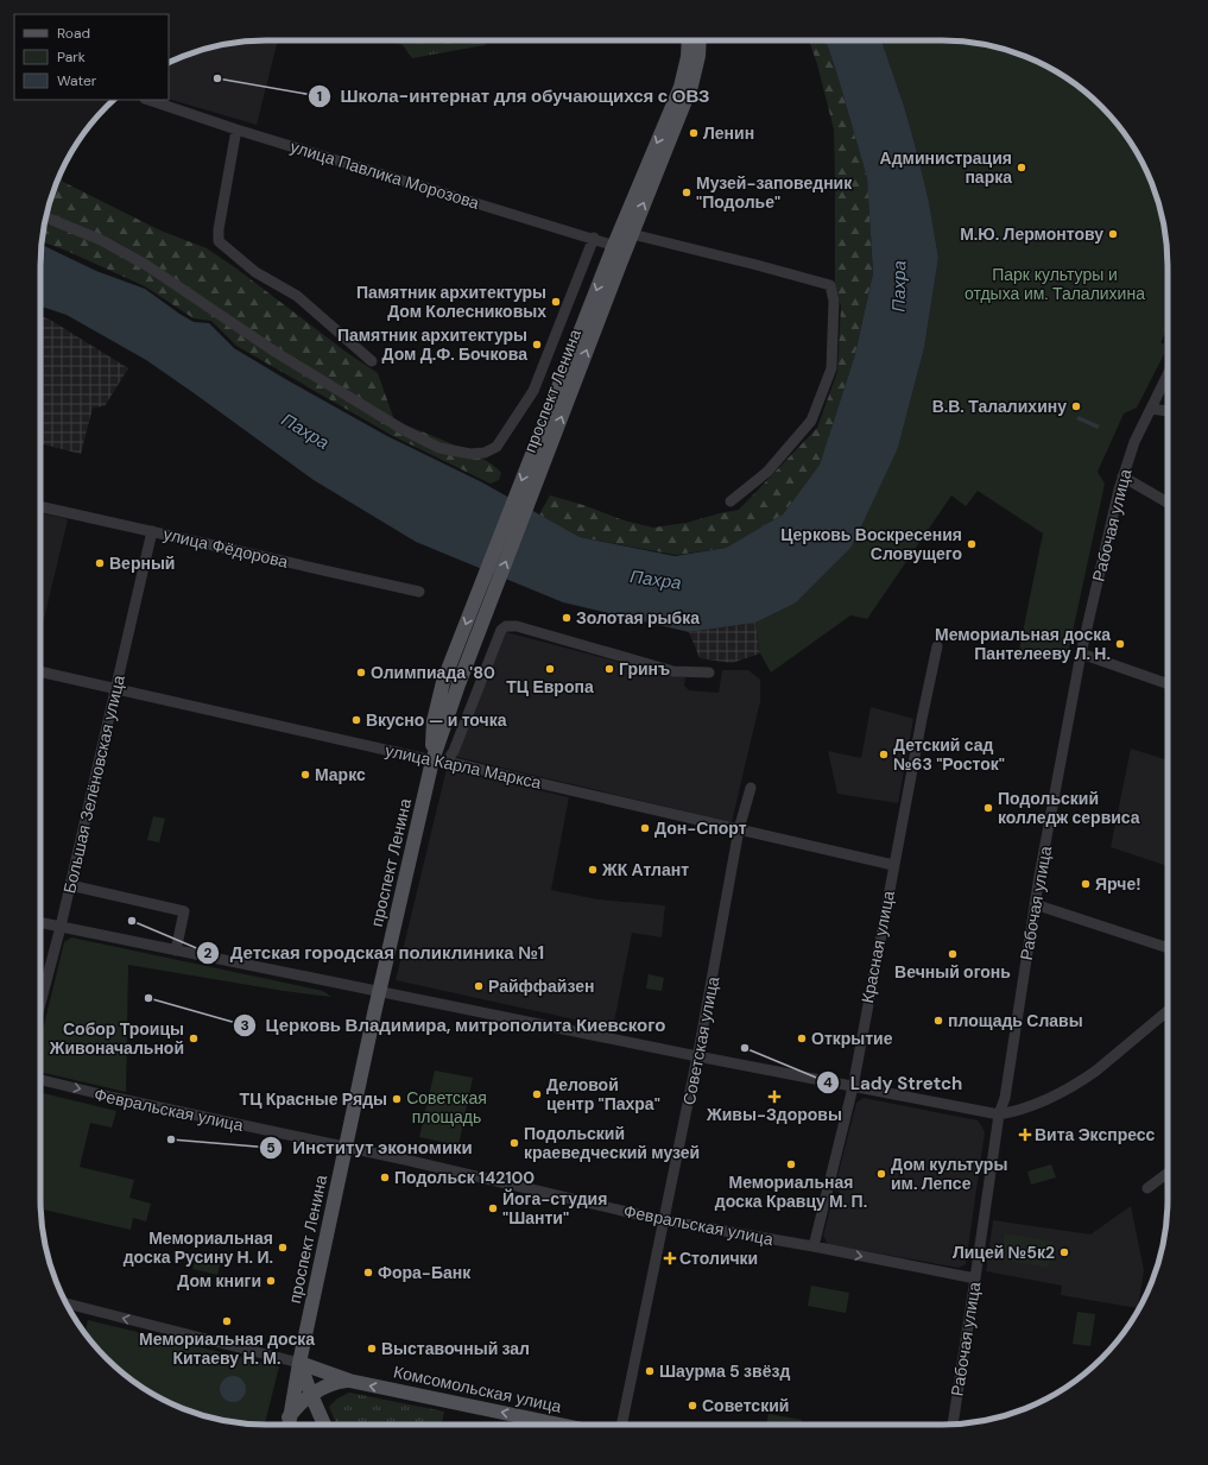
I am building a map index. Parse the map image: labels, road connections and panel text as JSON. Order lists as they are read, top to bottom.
{
  "streets": {
    "main road": ["проспект Ленина", "Комсомольская улица"],
    "street": [
      "улица Павлика Морозова",
      "Рабочая улица",
      "улица Фёдорова",
      "улица Карла Маркса",
      "Большая Зелёновская улица",
      "Красная улица",
      "Советская улица",
      "Февральская улица"
    ]
  },
  "crossings": [
    ["улица Павлика Морозова", "проспект Ленина"],
    ["проспект Ленина", "улица Карла Маркса"],
    ["проспект Ленина", "Февральская улица"],
    ["проспект Ленина", "Комсомольская улица"],
    ["Рабочая улица", "Февральская улица"],
    ["улица Фёдорова", "Большая Зелёновская улица"],
    ["улица Карла Маркса", "Большая Зелёновская улица"],
    ["улица Карла Маркса", "Красная улица"],
    ["улица Карла Маркса", "Советская улица"],
    ["Красная улица", "Февральская улица"],
    ["Советская улица", "Февральская улица"]
  ],
  "one_way": ["Февральская улица", "Комсомольская улица"],
  "water": ["Пахра"],
  "parks": ["Парк культуры и отдыха им. Талалихина", "Советская площадь"],
  "places": {
    "other": [
      "Школа-интернат для обучающихся с ОВЗ",
      "Ленин",
      "Администрация парка",
      "Музей-заповедник \"Подолье\"",
      "М.Ю. Лермонтову",
      "Памятник архитектуры Дом Колесниковых",
      "Памятник архитектуры Дом Д.Ф. Бочкова",
      "В.В. Талалихину",
      "Церковь Воскресения Словущего",
      "Верный",
      "Золотая рыбка",
      "Мемориальная доска Пантелееву Л. Н.",
      "ТЦ Европа",
      "Гринъ",
      "Олимпиада '80",
      "Вкусно — и точка",
      "Детский сад №63 \"Росток\"",
      "Маркс",
      "Подольский колледж сервиса",
      "Дон-Спорт",
      "ЖК Атлант",
      "Ярче!",
      "Детская городская поликлиника №1",
      "Вечный огонь",
      "Райффайзен",
      "Церковь Владимира, митрополита Киевского",
      "площадь Славы",
      "Собор Троицы Живоначальной",
      "Открытие",
      "Lady Stretch",
      "Деловой центр \"Пахра\"",
      "ТЦ Красные Ряды",
      "Институт экономики",
      "Подольский краеведческий музей",
      "Мемориальная доска Кравцу М. П.",
      "Дом культуры им. Лепсе",
      "Подольск 142100",
      "Йога-студия \"Шанти\"",
      "Мемориальная доска Русину Н. И.",
      "Лицей №5к2",
      "Фора-Банк",
      "Дом книги",
      "Мемориальная доска Китаеву Н. М.",
      "Выставочный зал",
      "Шаурма 5 звёзд",
      "Советский"
    ],
    "health": ["Живы-Здоровы", "Вита Экспресс", "Столички"]
  },
  "legend": ["Road", "Park", "Water"]
}
